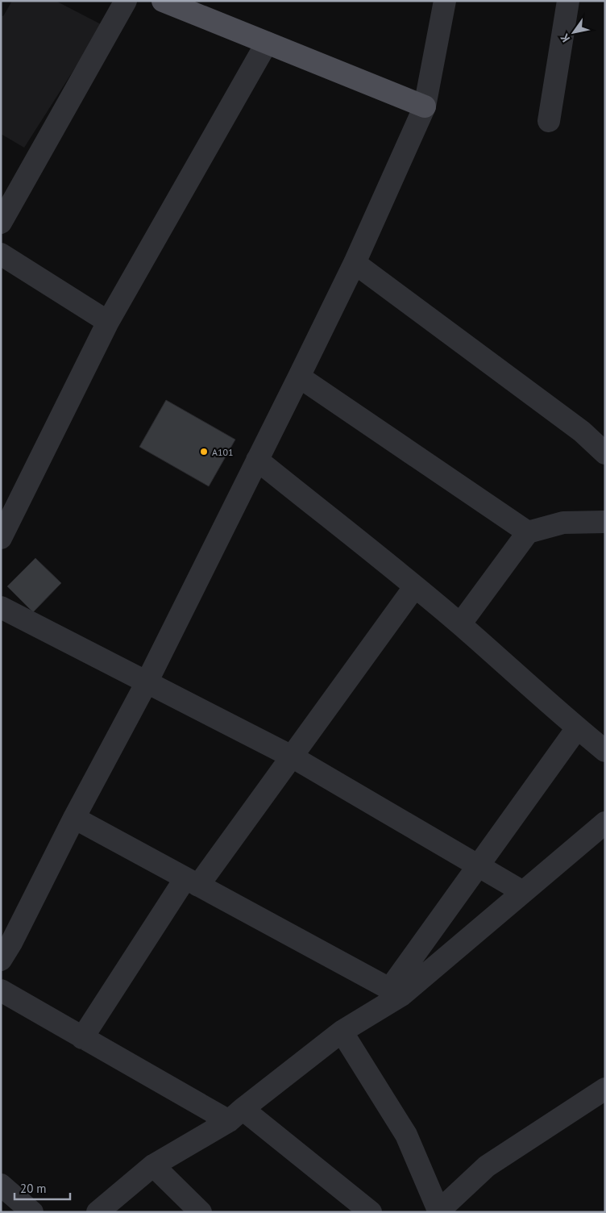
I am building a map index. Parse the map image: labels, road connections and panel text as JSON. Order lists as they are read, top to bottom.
{
  "places": ["A101"],
  "scale_bar": "20 m",
  "north": "bottom left"
}
